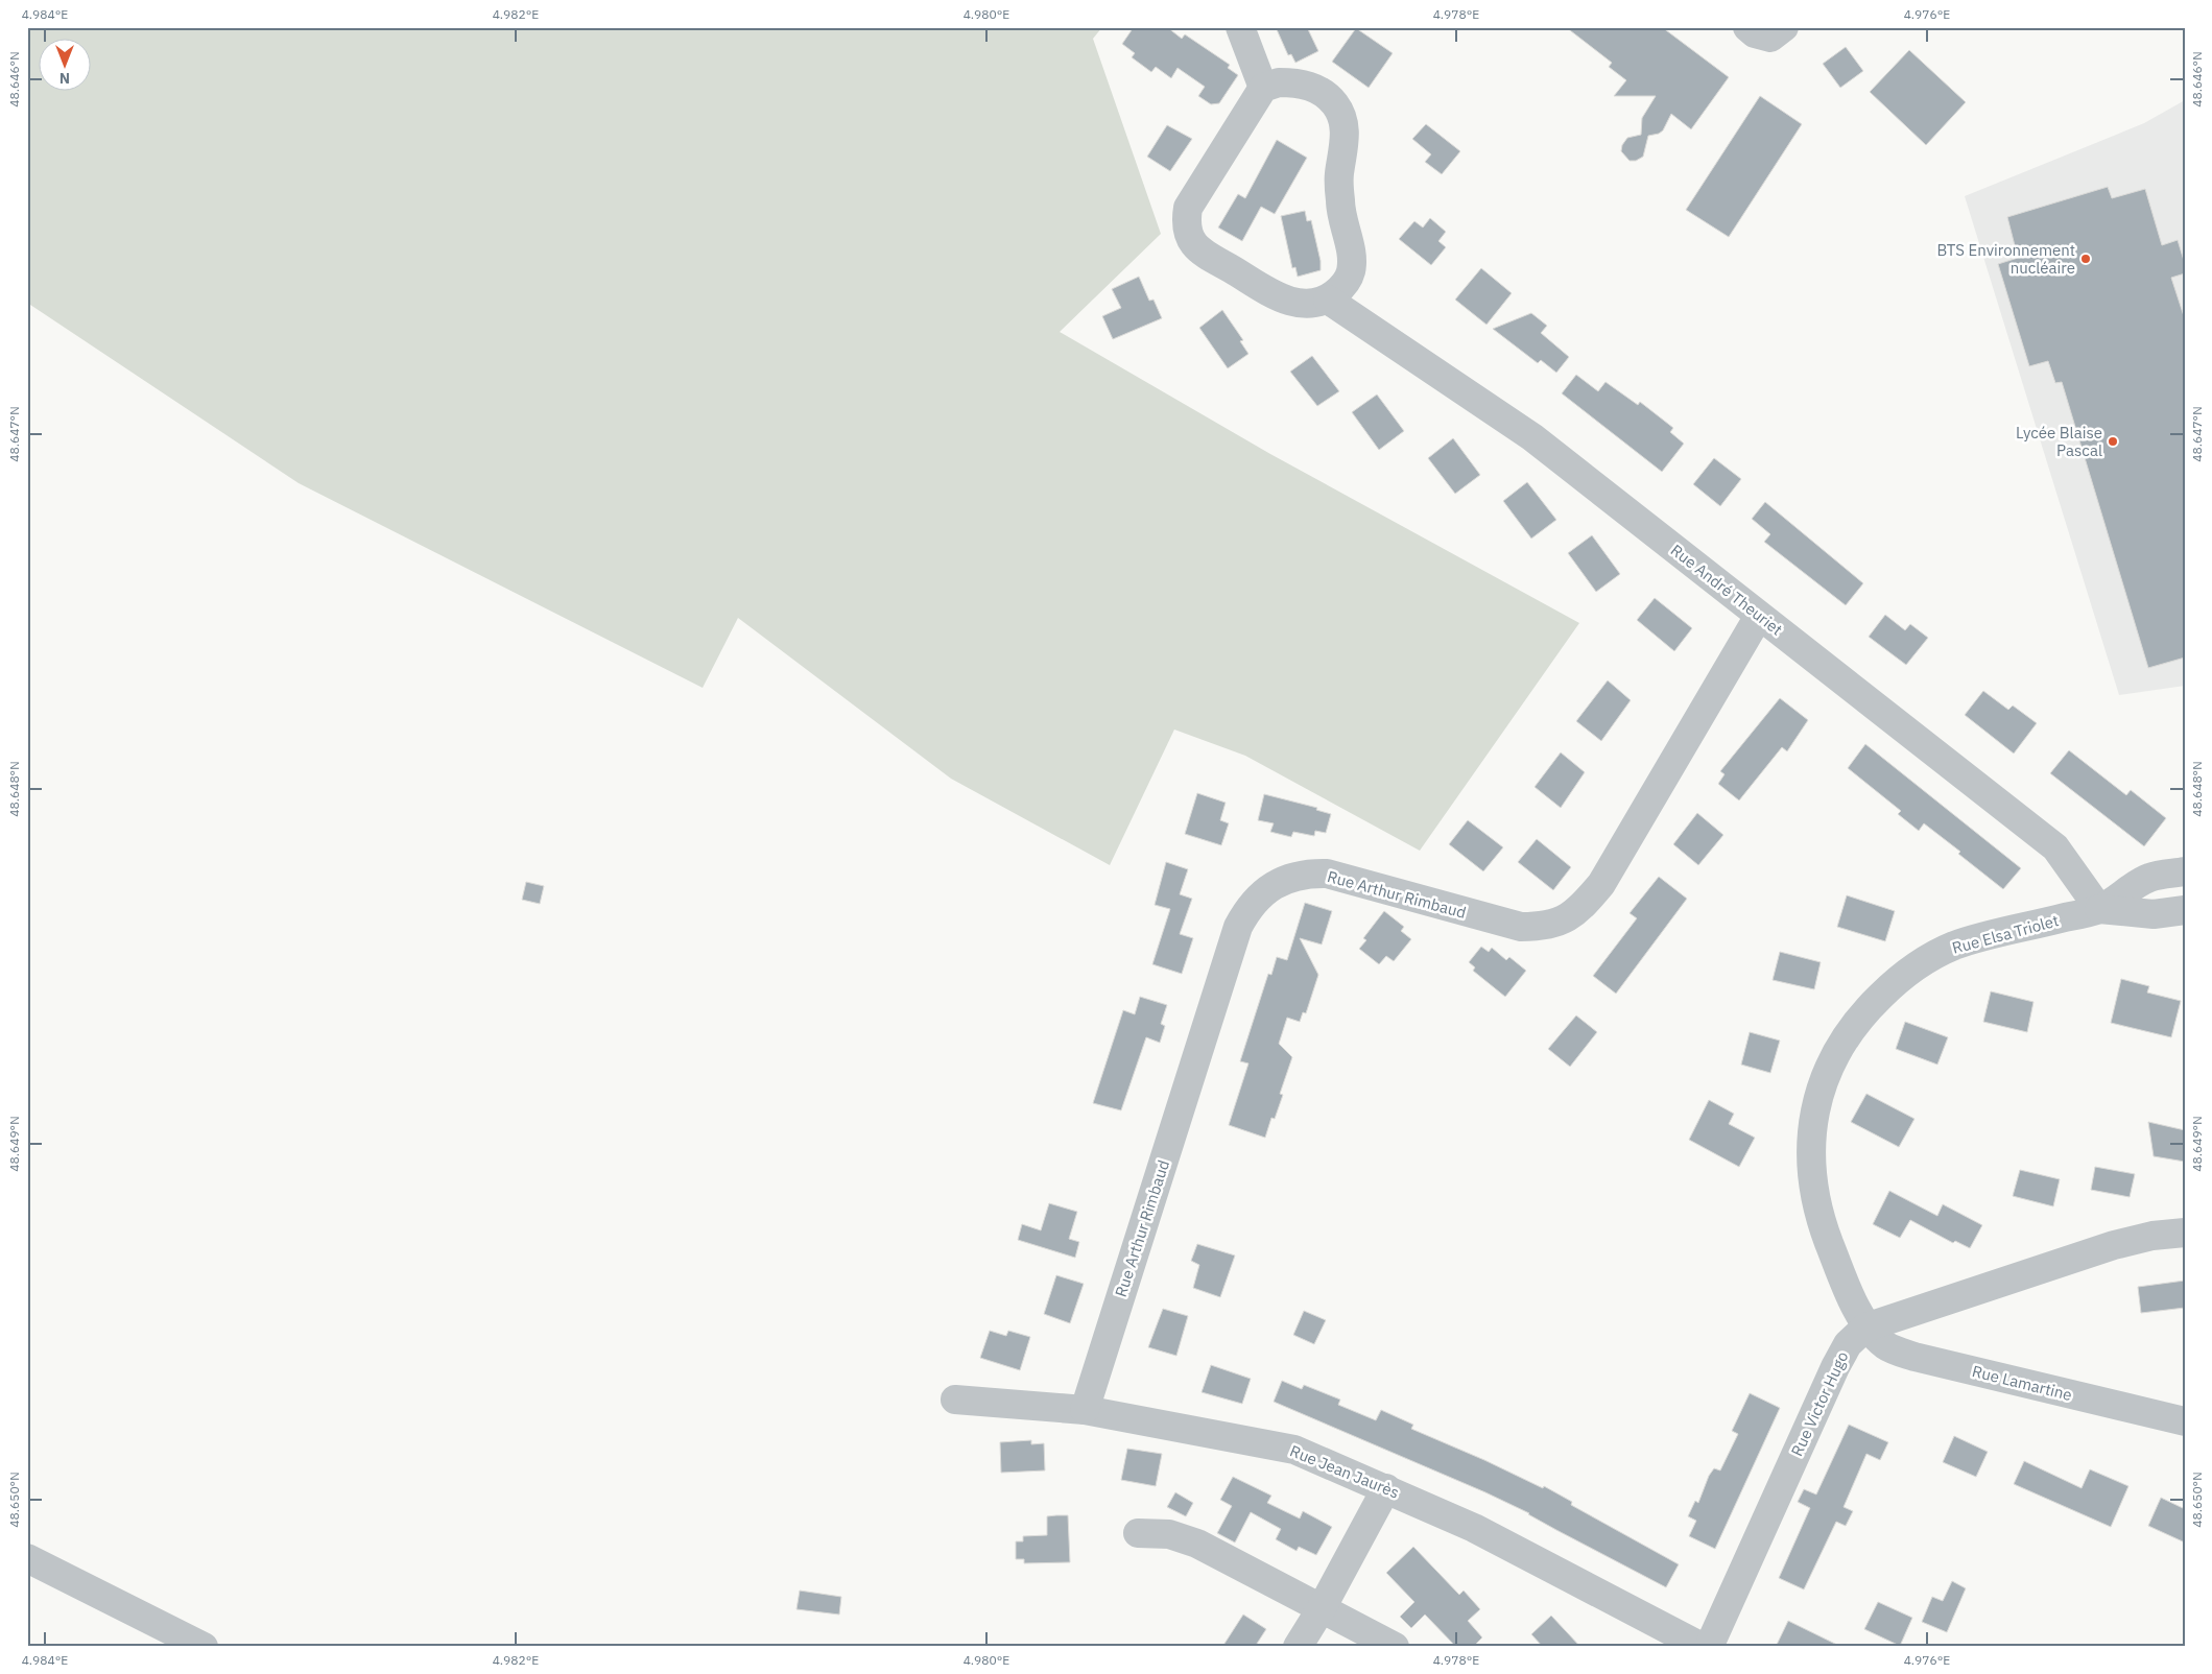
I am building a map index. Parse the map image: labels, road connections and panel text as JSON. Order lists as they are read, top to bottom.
{
  "streets": {
    "street": [
      "Rue André Theuriet",
      "Rue Arthur Rimbaud",
      "Rue Elsa Triolet",
      "Rue Lamartine",
      "Rue Victor Hugo",
      "Rue Jean Jaurès"
    ]
  },
  "crossings": [
    ["Rue André Theuriet", "Rue Arthur Rimbaud"],
    ["Rue André Theuriet", "Rue Elsa Triolet"],
    ["Rue Arthur Rimbaud", "Rue Jean Jaurès"],
    ["Rue Elsa Triolet", "Rue Lamartine"],
    ["Rue Elsa Triolet", "Rue Victor Hugo"],
    ["Rue Lamartine", "Rue Victor Hugo"]
  ],
  "places": ["BTS Environnement nucléaire", "Lycée Blaise Pascal"],
  "north": "bottom",
  "coordinates": [
    "4.984°E",
    "4.982°E",
    "4.980°E",
    "4.978°E",
    "4.976°E",
    "48.646°N",
    "48.647°N",
    "48.648°N",
    "48.649°N",
    "48.650°N"
  ]
}
